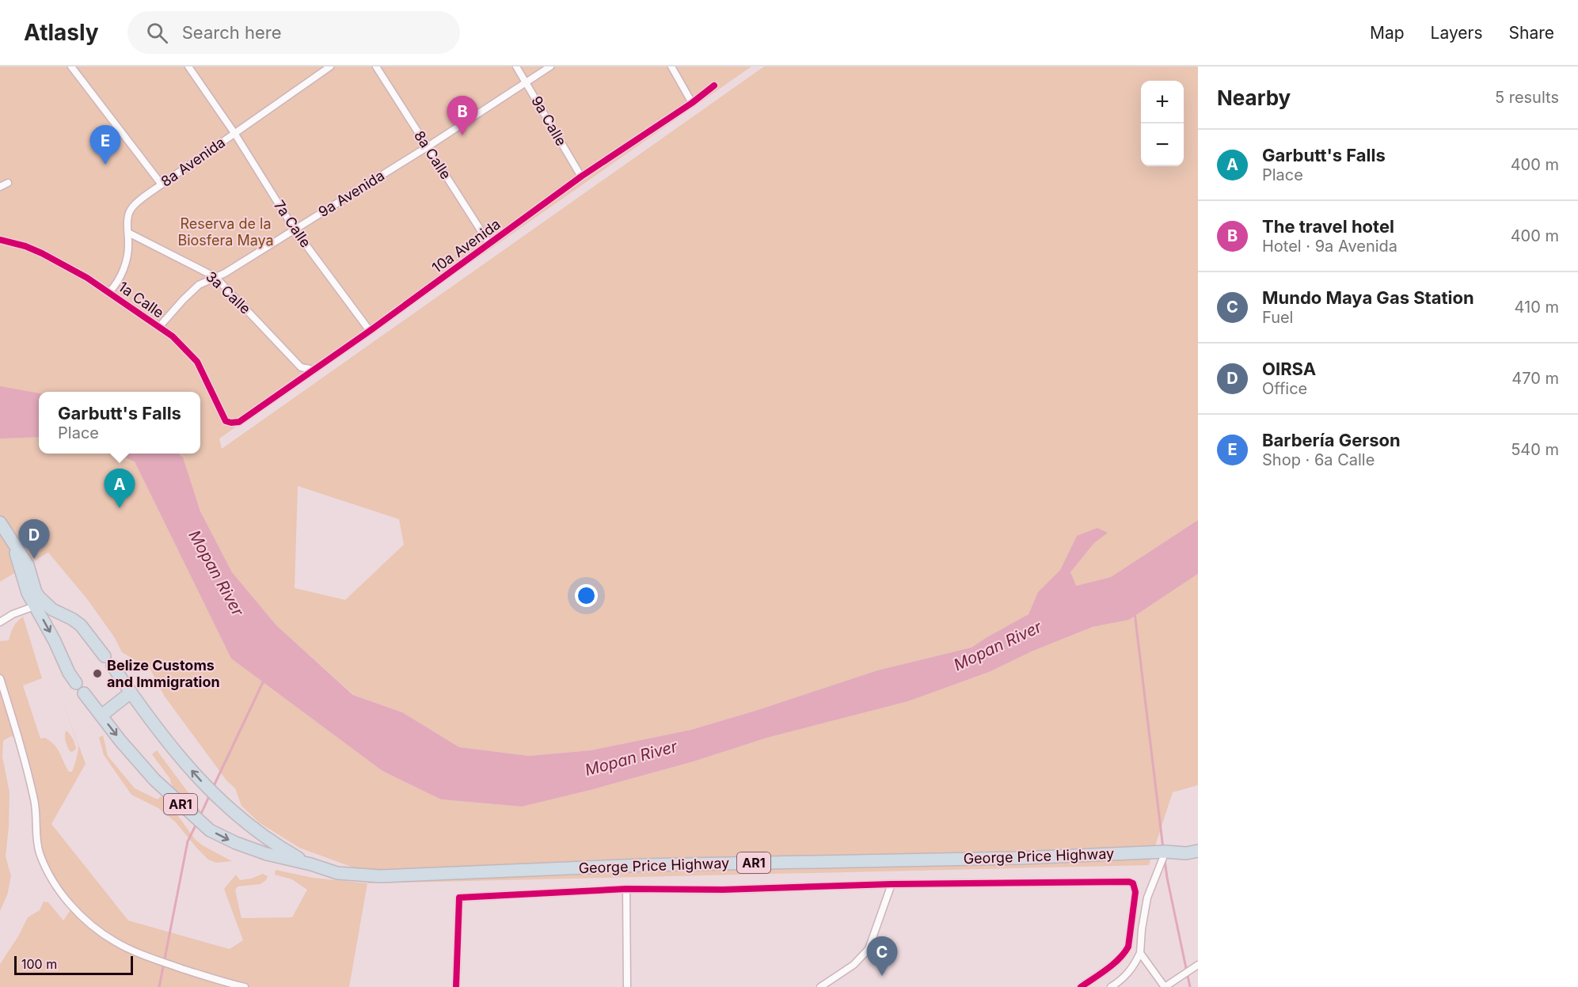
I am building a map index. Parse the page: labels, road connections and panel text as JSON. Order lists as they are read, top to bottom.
{
  "streets": {
    "highway": ["AR1", "George Price Highway"],
    "street": [
      "9a Calle",
      "8a Calle",
      "8a Avenida",
      "9a Avenida",
      "7a Calle",
      "10a Avenida",
      "3a Calle",
      "1a Calle"
    ]
  },
  "crossings": [
    ["9a Calle", "9a Avenida"],
    ["9a Calle", "10a Avenida"],
    ["8a Calle", "9a Avenida"],
    ["8a Calle", "10a Avenida"],
    ["8a Avenida", "7a Calle"],
    ["8a Avenida", "3a Calle"],
    ["8a Avenida", "1a Calle"],
    ["9a Avenida", "7a Calle"],
    ["9a Avenida", "3a Calle"],
    ["9a Avenida", "1a Calle"],
    ["7a Calle", "10a Avenida"],
    ["10a Avenida", "3a Calle"],
    ["10a Avenida", "1a Calle"]
  ],
  "water": ["Mopan River"],
  "parks": ["Reserva de la Biosfera Maya"],
  "places": ["Belize Customs and Immigration"],
  "scale_bar": "100 m",
  "page": {
    "header": "Atlasly",
    "search": "Search here",
    "nav": ["Map", "Layers", "Share"],
    "heading": ["Nearby", "5 results"],
    "map_buttons": ["+", "−"],
    "pins": [
      "B",
      "E",
      "A",
      "D",
      "C"
    ],
    "list": [
      {
        "mark": "A",
        "name": "Garbutt's Falls",
        "note": "Place",
        "value": "400 m"
      },
      {
        "mark": "B",
        "name": "The travel hotel",
        "note": "Hotel · 9a Avenida",
        "value": "400 m"
      },
      {
        "mark": "C",
        "name": "Mundo Maya Gas Station",
        "note": "Fuel",
        "value": "410 m"
      },
      {
        "mark": "D",
        "name": "OIRSA",
        "note": "Office",
        "value": "470 m"
      },
      {
        "mark": "E",
        "name": "Barbería Gerson",
        "note": "Shop · 6a Calle",
        "value": "540 m"
      }
    ],
    "popup": ["Garbutt's Falls", "Place"],
    "scale": "100 m"
  }
}
